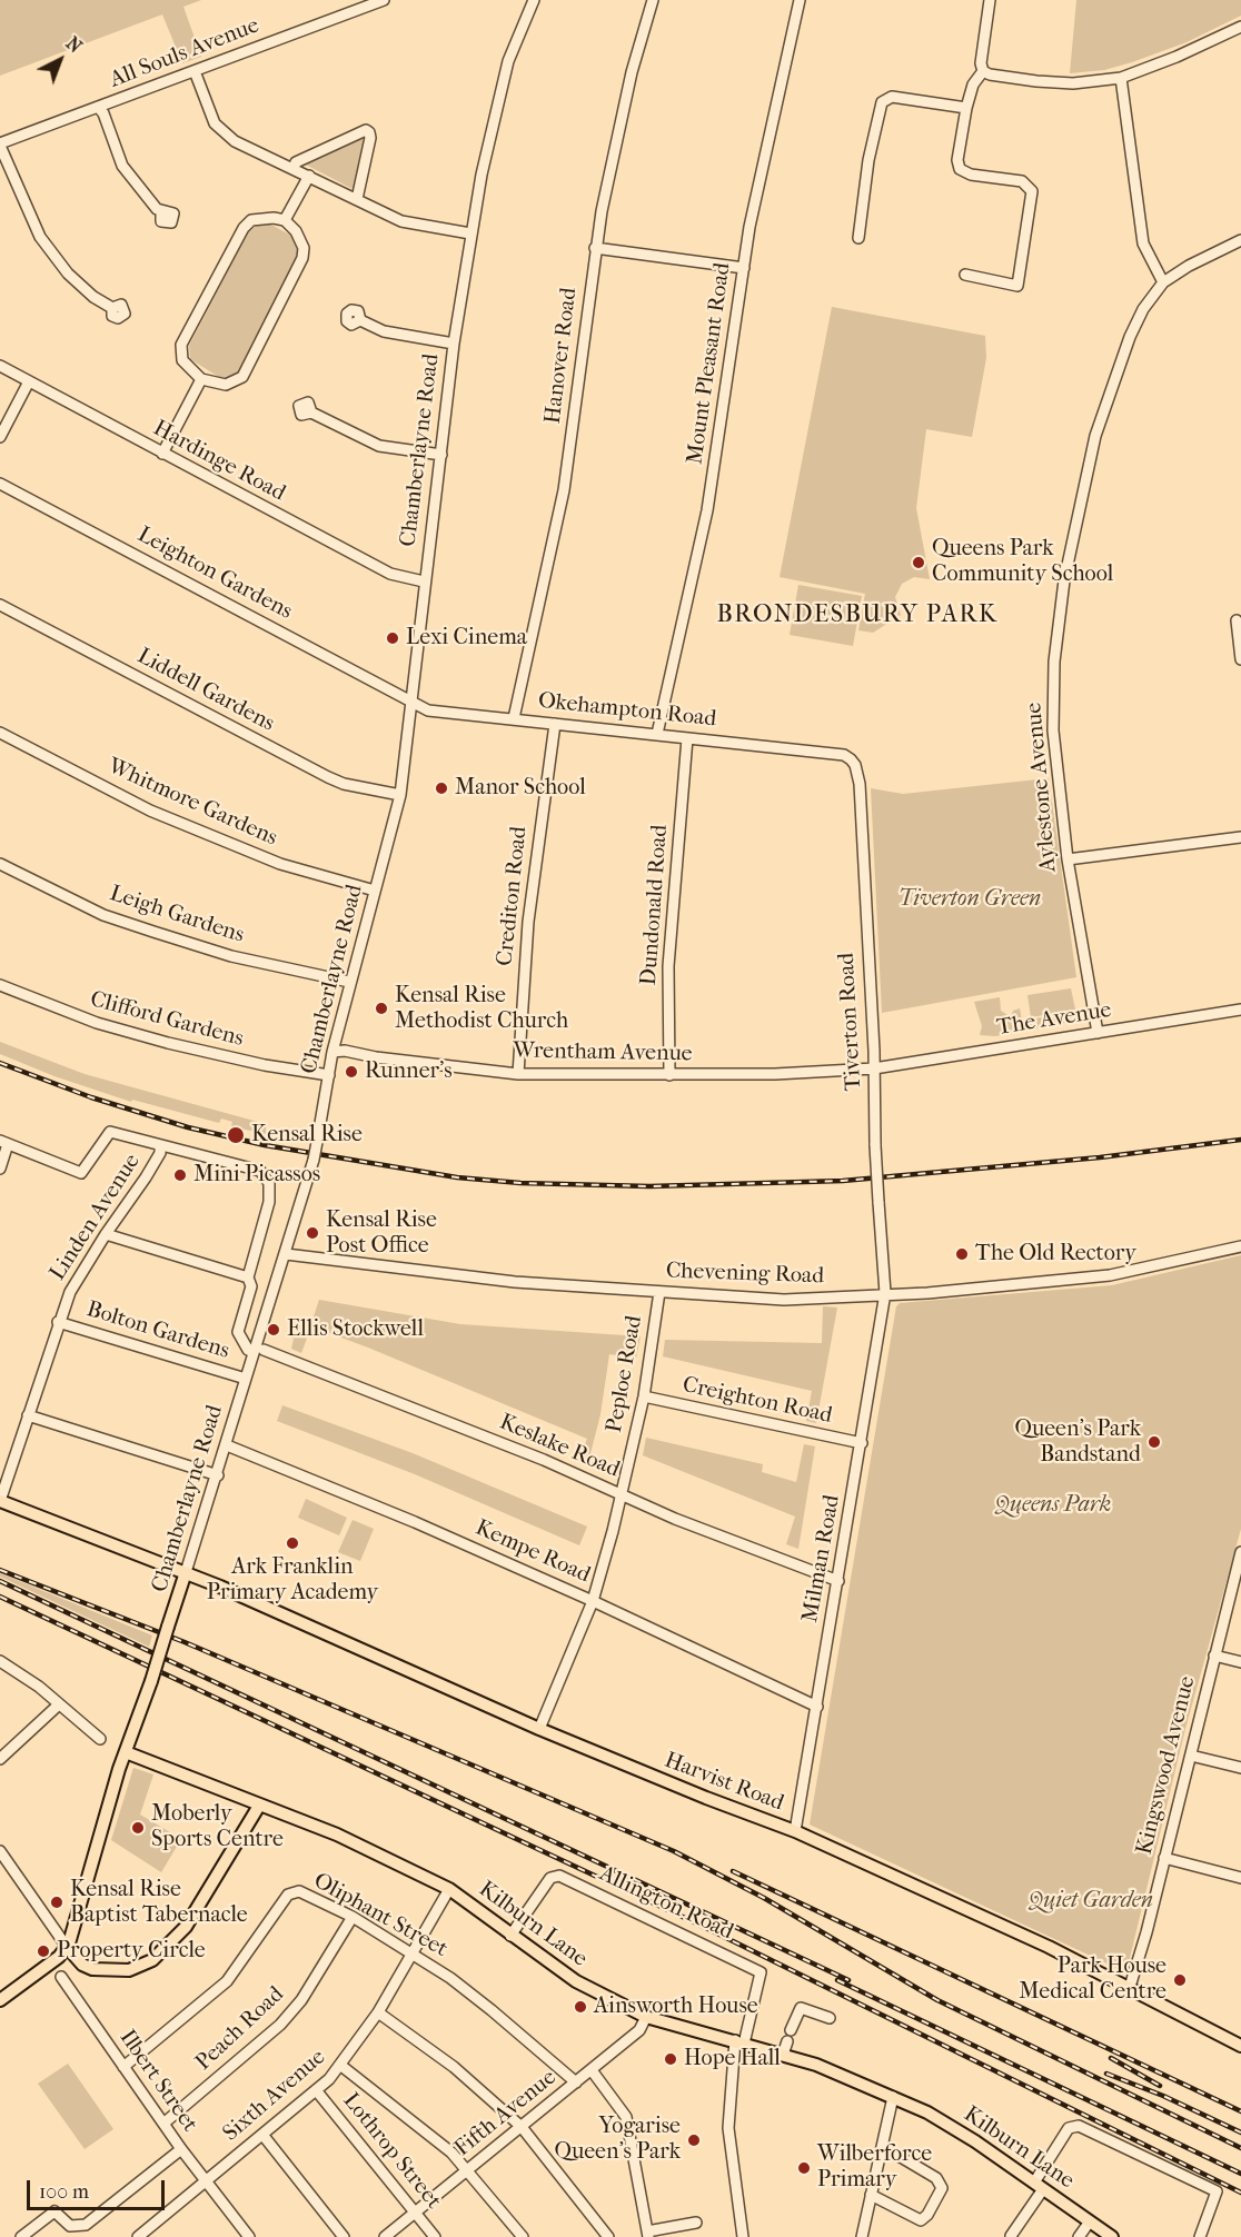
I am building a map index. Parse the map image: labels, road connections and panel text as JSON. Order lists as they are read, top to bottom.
{
  "streets": {
    "main road": ["Chamberlayne Road", "Harvist Road", "Kilburn Lane"],
    "street": [
      "All Souls Avenue",
      "Hanover Road",
      "Mount Pleasant Road",
      "Hardinge Road",
      "Leighton Gardens",
      "Liddell Gardens",
      "Okehampton Road",
      "Aylestone Avenue",
      "Whitmore Gardens",
      "Crediton Road",
      "Dundonald Road",
      "Leigh Gardens",
      "Clifford Gardens",
      "The Avenue",
      "Tiverton Road",
      "Wrentham Avenue",
      "Linden Avenue",
      "Chevening Road",
      "Bolton Gardens",
      "Peploe Road",
      "Creighton Road",
      "Keslake Road",
      "Kempe Road",
      "Milman Road",
      "Kingswood Avenue",
      "Allington Road",
      "Oliphant Street",
      "Peach Road",
      "Ilbert Street",
      "Sixth Avenue",
      "Fifth Avenue",
      "Lothrop Street"
    ]
  },
  "crossings": [
    ["Hanover Road", "Okehampton Road"],
    ["Mount Pleasant Road", "Okehampton Road"],
    ["Chamberlayne Road", "Hardinge Road"],
    ["Chamberlayne Road", "Leighton Gardens"],
    ["Chamberlayne Road", "Liddell Gardens"],
    ["Chamberlayne Road", "Okehampton Road"],
    ["Chamberlayne Road", "Whitmore Gardens"],
    ["Chamberlayne Road", "Leigh Gardens"],
    ["Chamberlayne Road", "Clifford Gardens"],
    ["Chamberlayne Road", "Wrentham Avenue"],
    ["Chamberlayne Road", "Chevening Road"],
    ["Chamberlayne Road", "Bolton Gardens"],
    ["Chamberlayne Road", "Keslake Road"],
    ["Chamberlayne Road", "Kempe Road"],
    ["Chamberlayne Road", "Harvist Road"],
    ["Chamberlayne Road", "Kilburn Lane"],
    ["Leighton Gardens", "Okehampton Road"],
    ["Okehampton Road", "Crediton Road"],
    ["Okehampton Road", "Dundonald Road"],
    ["Okehampton Road", "Tiverton Road"],
    ["Aylestone Avenue", "The Avenue"],
    ["Crediton Road", "Wrentham Avenue"],
    ["Dundonald Road", "Wrentham Avenue"],
    ["The Avenue", "Tiverton Road"],
    ["The Avenue", "Wrentham Avenue"],
    ["Tiverton Road", "Wrentham Avenue"],
    ["Tiverton Road", "Chevening Road"],
    ["Tiverton Road", "Milman Road"],
    ["Linden Avenue", "Bolton Gardens"],
    ["Linden Avenue", "Harvist Road"],
    ["Chevening Road", "Peploe Road"],
    ["Chevening Road", "Milman Road"],
    ["Peploe Road", "Creighton Road"],
    ["Peploe Road", "Keslake Road"],
    ["Peploe Road", "Kempe Road"],
    ["Peploe Road", "Harvist Road"],
    ["Creighton Road", "Milman Road"],
    ["Keslake Road", "Milman Road"],
    ["Kempe Road", "Milman Road"],
    ["Milman Road", "Harvist Road"],
    ["Kingswood Avenue", "Harvist Road"],
    ["Allington Road", "Kilburn Lane"],
    ["Oliphant Street", "Peach Road"],
    ["Oliphant Street", "Ilbert Street"],
    ["Oliphant Street", "Sixth Avenue"],
    ["Oliphant Street", "Fifth Avenue"],
    ["Kilburn Lane", "Sixth Avenue"],
    ["Kilburn Lane", "Fifth Avenue"],
    ["Peach Road", "Ilbert Street"],
    ["Ilbert Street", "Sixth Avenue"],
    ["Sixth Avenue", "Lothrop Street"],
    ["Fifth Avenue", "Lothrop Street"]
  ],
  "districts": ["BRONDESBURY PARK"],
  "parks": ["Tiverton Green", "Queens Park", "Quiet Garden"],
  "places": [
    "Queens Park Community School",
    "Lexi Cinema",
    "Manor School",
    "Kensal Rise Methodist Church",
    "Runner's",
    "Kensal Rise",
    "Mini Picassos",
    "Kensal Rise Post Office",
    "The Old Rectory",
    "Ellis Stockwell",
    "Queen's Park Bandstand",
    "Ark Franklin Primary Academy",
    "Moberly Sports Centre",
    "Kensal Rise Baptist Tabernacle",
    "Property Circle",
    "Park House Medical Centre",
    "Ainsworth House",
    "Hope Hall",
    "Yogarise Queen's Park",
    "Wilberforce Primary"
  ],
  "scale_bar": "100 m",
  "north": "top right"
}
